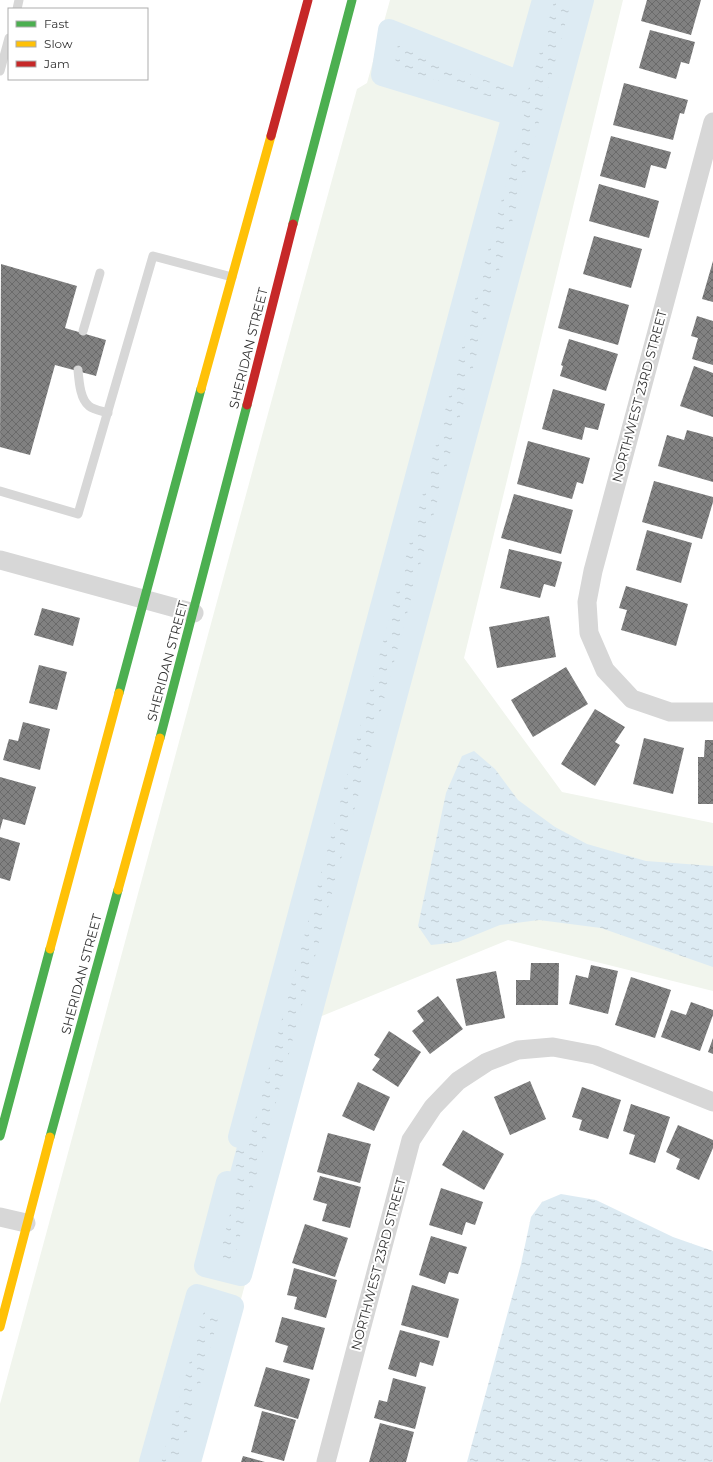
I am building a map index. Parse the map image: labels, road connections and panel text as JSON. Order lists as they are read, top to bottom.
{
  "streets": {
    "main road": ["SHERIDAN STREET"],
    "street": ["NORTHWEST 23RD STREET"]
  },
  "legend": ["Fast", "Slow", "Jam"]
}
